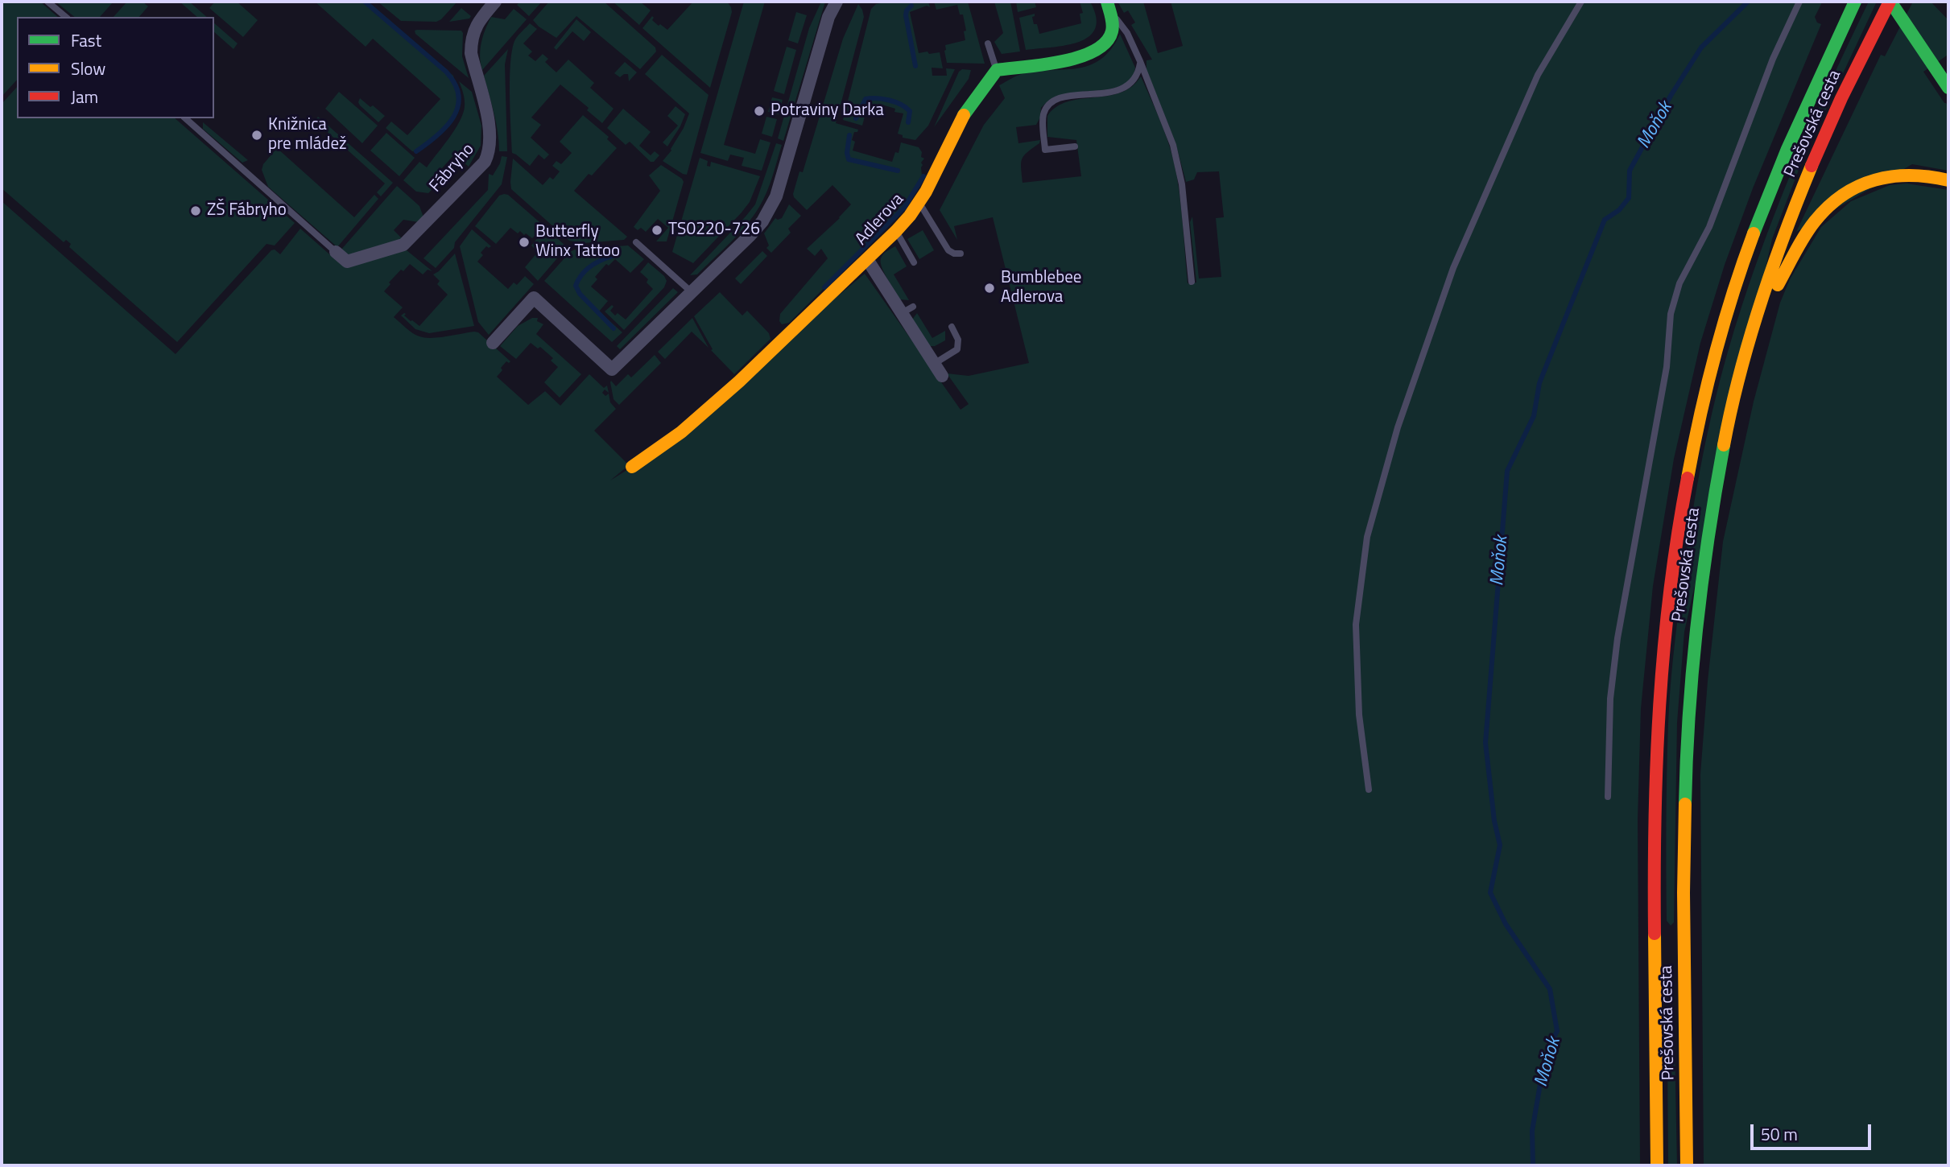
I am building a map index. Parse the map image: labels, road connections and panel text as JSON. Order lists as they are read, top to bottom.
{
  "streets": {
    "main road": ["Prešovská cesta", "Adlerova"],
    "street": ["Fábryho"]
  },
  "water": ["Moňok"],
  "places": [
    "Potraviny Darka",
    "Knižnica pre mládež",
    "ZŠ Fábryho",
    "TS0220-726",
    "Butterfly Winx Tattoo",
    "Bumblebee Adlerova"
  ],
  "legend": ["Fast", "Slow", "Jam"],
  "scale_bar": "50 m"
}
